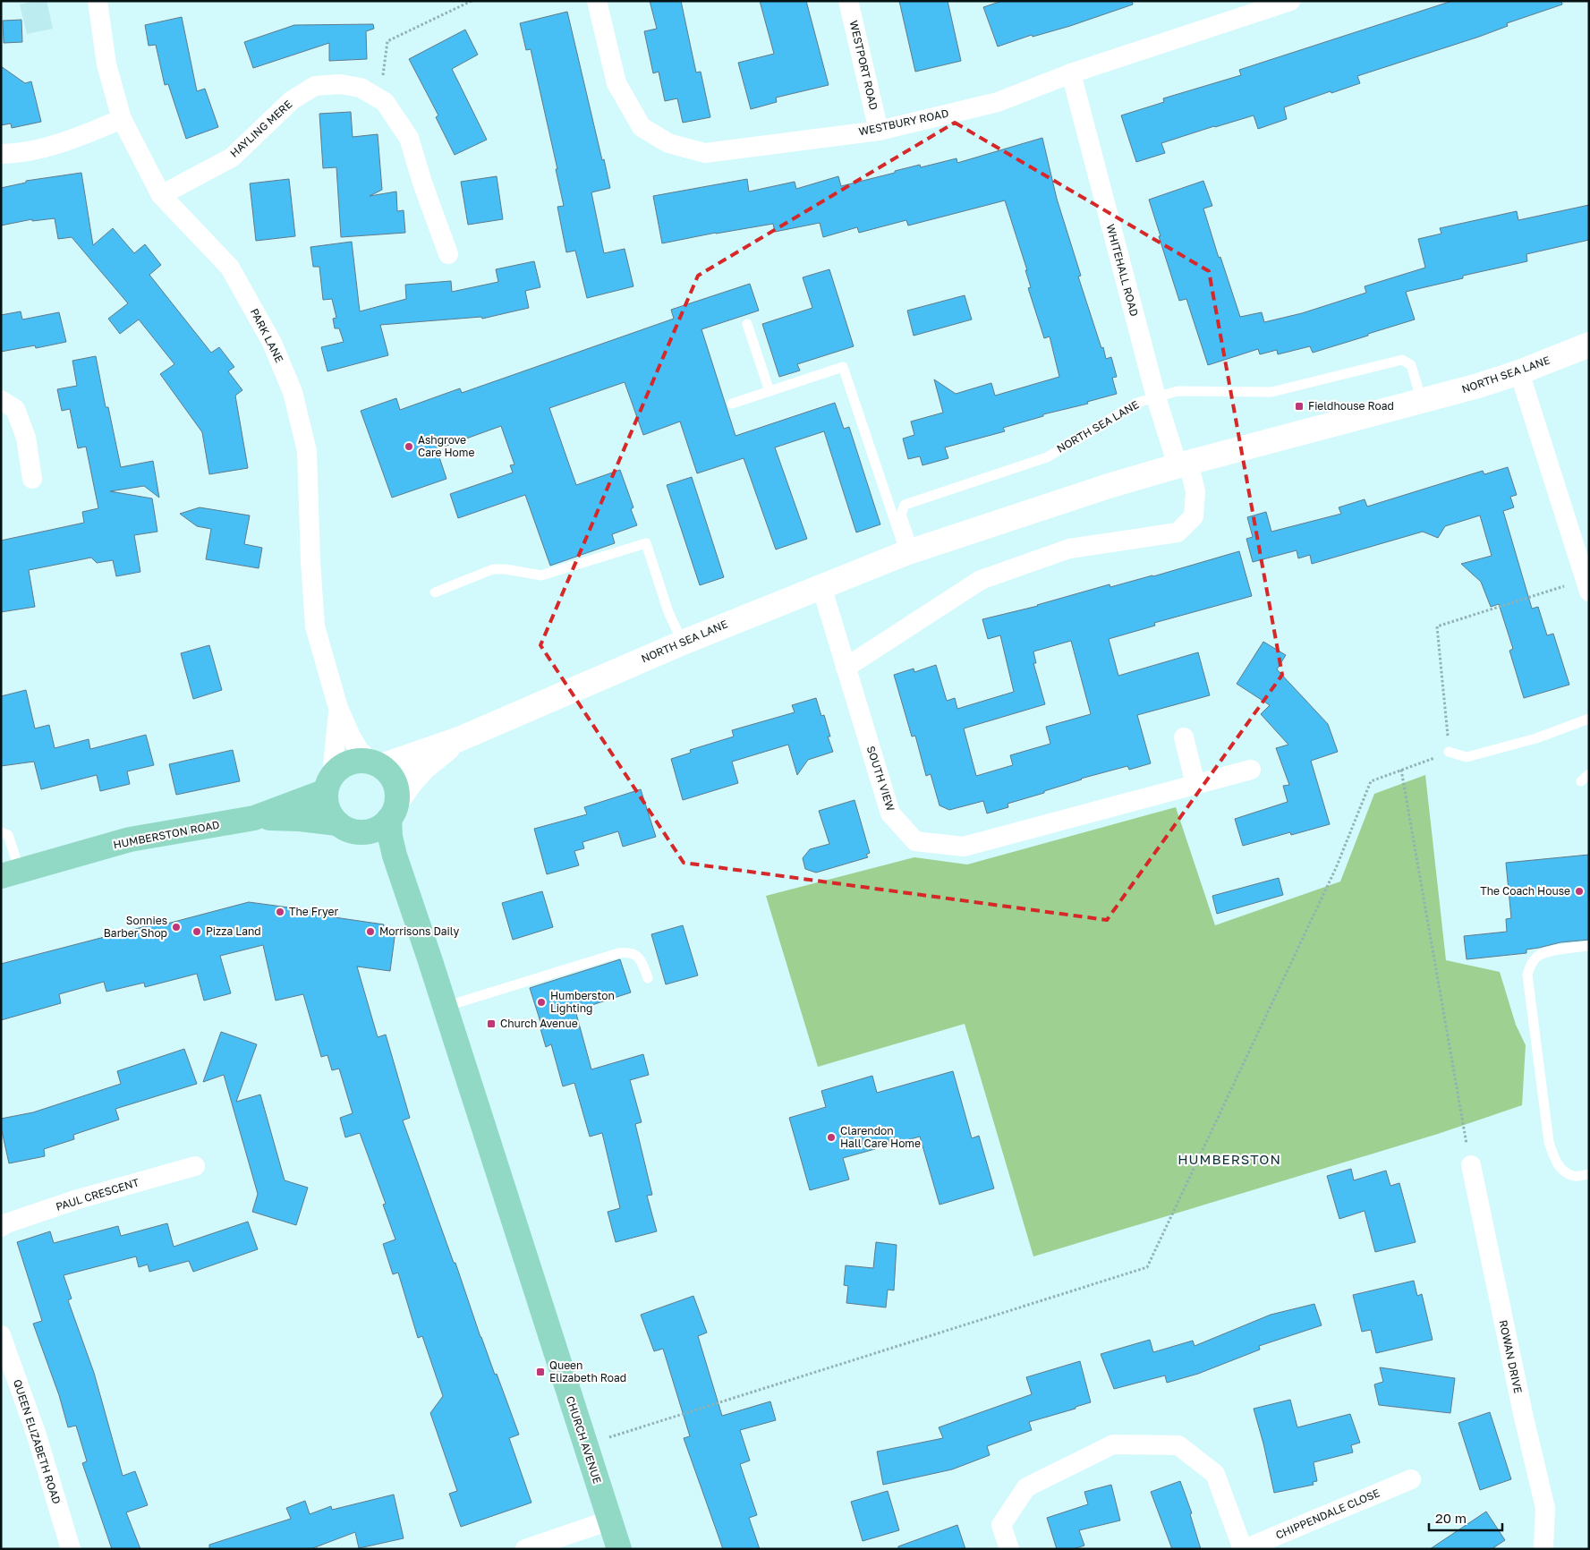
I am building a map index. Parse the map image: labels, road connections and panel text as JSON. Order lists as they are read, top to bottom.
{
  "streets": {
    "main road": ["HUMBERSTON ROAD", "CHURCH AVENUE"],
    "street": [
      "WESTPORT ROAD",
      "WESTBURY ROAD",
      "HAYLING MERE",
      "WHITEHALL ROAD",
      "PARK LANE",
      "NORTH SEA LANE",
      "SOUTH VIEW",
      "PAUL CRESCENT",
      "ROWAN DRIVE",
      "QUEEN ELIZABETH ROAD",
      "CHIPPENDALE CLOSE"
    ]
  },
  "crossings": [
    ["WESTPORT ROAD", "WESTBURY ROAD"],
    ["WESTBURY ROAD", "WHITEHALL ROAD"],
    ["HAYLING MERE", "PARK LANE"],
    ["WHITEHALL ROAD", "NORTH SEA LANE"],
    ["PARK LANE", "NORTH SEA LANE"],
    ["PARK LANE", "CHURCH AVENUE"],
    ["NORTH SEA LANE", "SOUTH VIEW"],
    ["NORTH SEA LANE", "CHURCH AVENUE"]
  ],
  "districts": ["HUMBERSTON"],
  "places": {
    "transit": ["Fieldhouse Road", "Church Avenue", "Queen Elizabeth Road"],
    "other": [
      "Ashgrove Care Home",
      "The Coach House",
      "The Fryer",
      "Sonnies Barber Shop",
      "Pizza Land",
      "Morrisons Daily",
      "Humberston Lighting",
      "Clarendon Hall Care Home"
    ]
  },
  "scale_bar": "20 m"
}
